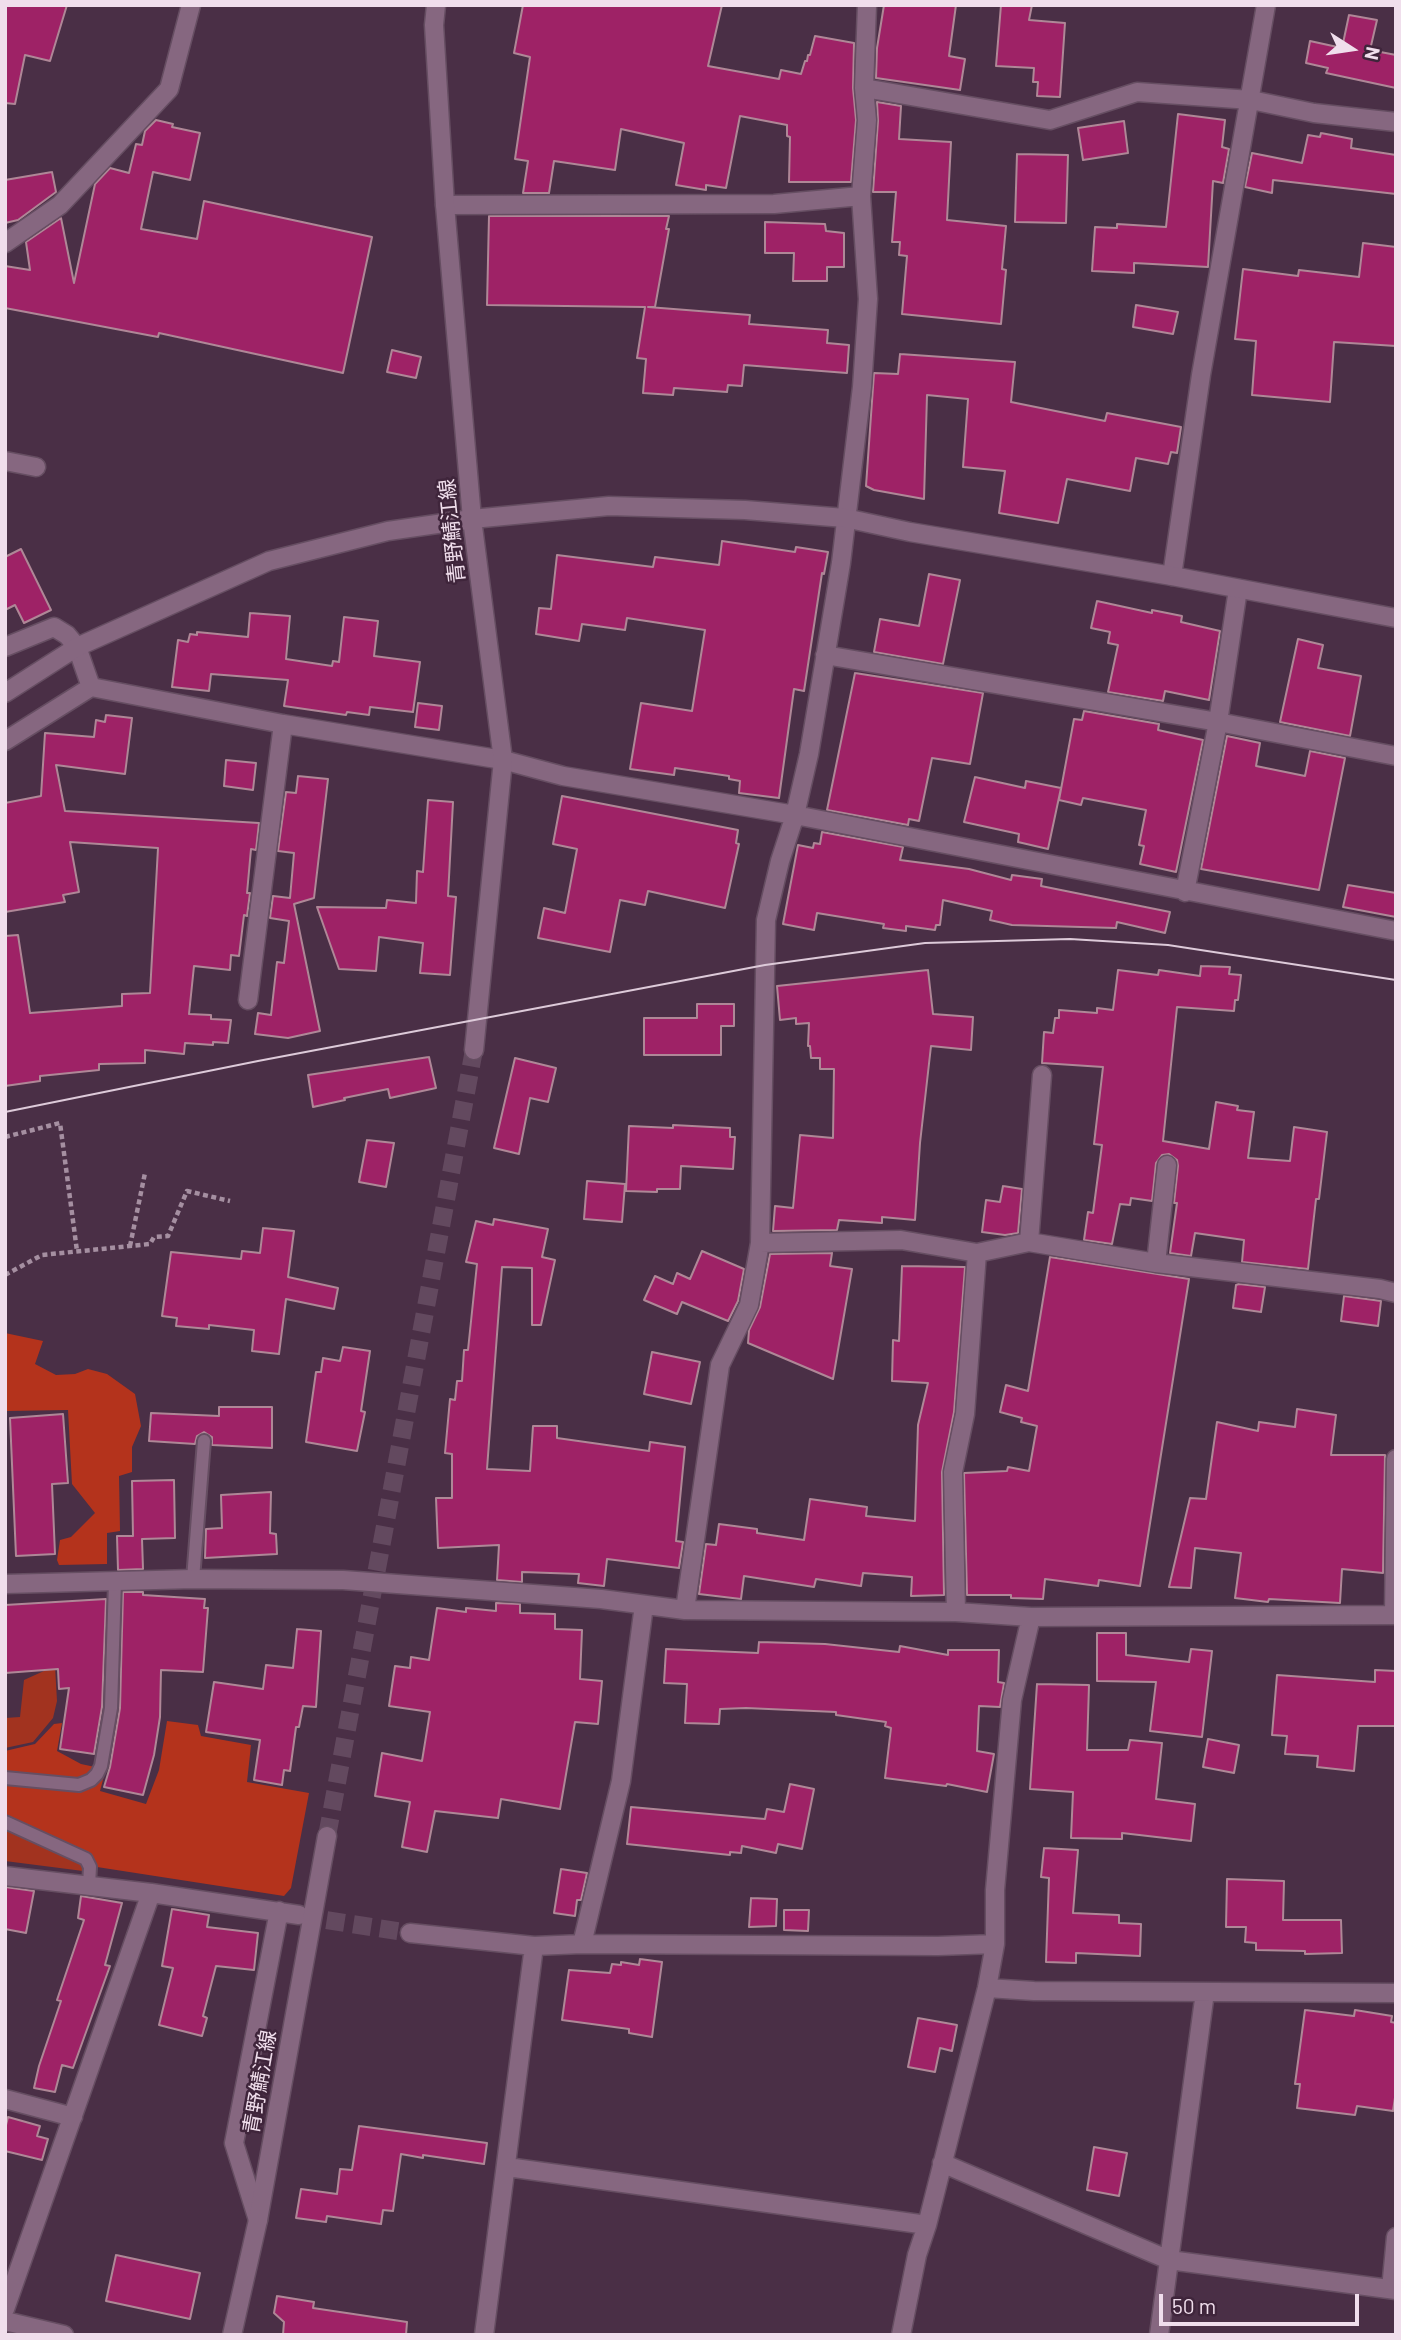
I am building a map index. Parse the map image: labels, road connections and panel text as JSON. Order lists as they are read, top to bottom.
{
  "streets": {
    "street": ["青野鯖江線"]
  },
  "scale_bar": "50 m",
  "north": "right"
}
